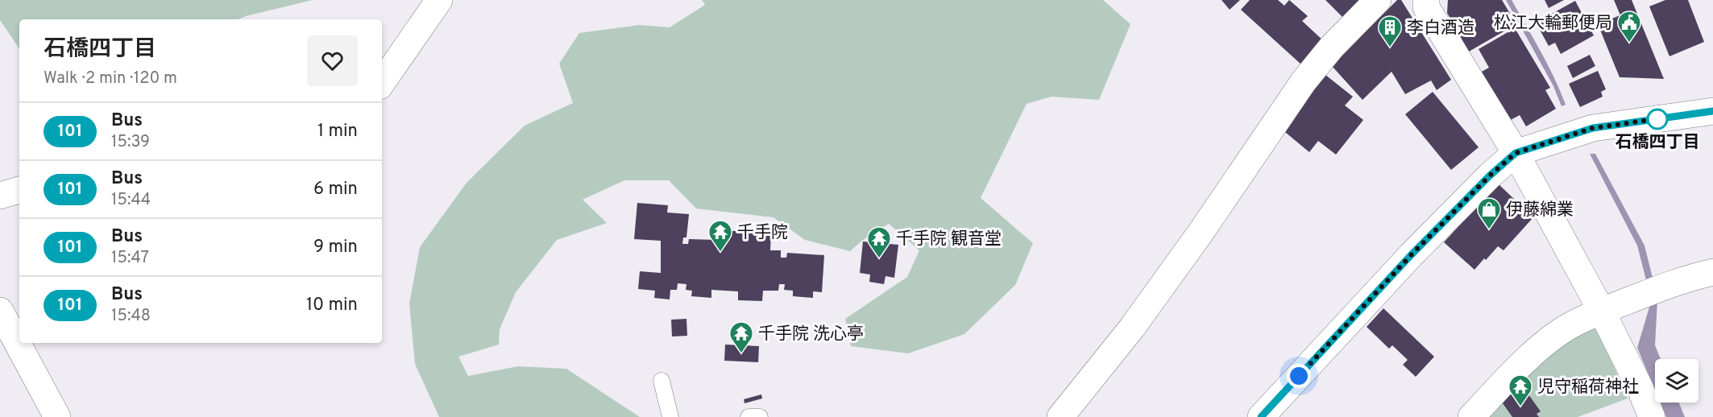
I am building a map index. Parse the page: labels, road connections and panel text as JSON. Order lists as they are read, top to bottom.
{
  "places": {
    "public building": ["松江大輪郵便局"],
    "building": ["李白酒造"],
    "other": ["石橋四丁目"],
    "shop": ["伊藤綿業"],
    "temple": [
      "千手院",
      "千手院 観音堂",
      "千手院 洗心亭",
      "児守稲荷神社"
    ]
  },
  "lines": ["bus line 101"],
  "page": {
    "heading": ["石橋四丁目", "Walk · 2 min · 120 m"],
    "list": [
      {
        "mark": "101",
        "name": "Bus",
        "note": "15:39",
        "value": "1 min"
      },
      {
        "mark": "101",
        "name": "Bus",
        "note": "15:44",
        "value": "6 min"
      },
      {
        "mark": "101",
        "name": "Bus",
        "note": "15:47",
        "value": "9 min"
      },
      {
        "mark": "101",
        "name": "Bus",
        "note": "15:48",
        "value": "10 min"
      }
    ]
  }
}
